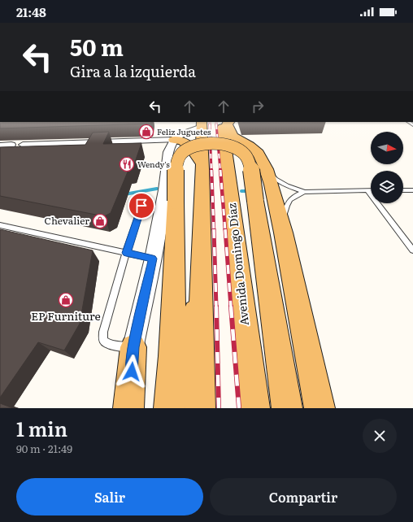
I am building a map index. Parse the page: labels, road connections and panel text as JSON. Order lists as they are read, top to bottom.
{
  "streets": {
    "main road": ["Avenida Domingo Díaz"]
  },
  "places": {
    "shop": ["Feliz Juguetes", "Chevalier", "EP Furniture"],
    "restaurant": ["Wendy's"]
  },
  "north": "right",
  "page": {
    "status": "21:48",
    "turn": ["50 m", "Gira a la izquierda"],
    "heading": ["1 min", "90 m · 21:49"],
    "buttons": ["Salir", "Compartir"]
  }
}
